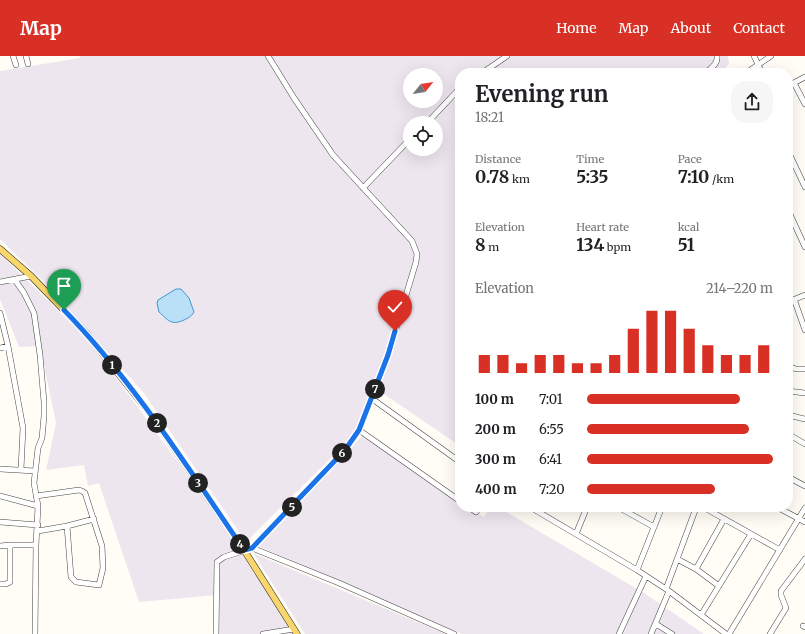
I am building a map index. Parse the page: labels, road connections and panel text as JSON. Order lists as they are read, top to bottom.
{
  "north": "top right",
  "page": {
    "header": "Map",
    "nav": [
      "Home",
      "Map",
      "About",
      "Contact"
    ],
    "heading": ["Evening run", "18:21"],
    "stats": [
      ["Distance", "0.78 km"],
      ["Time", "5:35"],
      ["Pace", "7:10 /km"],
      ["Elevation", "8 m"],
      ["Heart rate", "134 bpm"],
      ["kcal", "51"]
    ],
    "chart": ["Elevation", "214–220 m"],
    "pins": [
      "1",
      "7",
      "2",
      "6",
      "3",
      "5",
      "4"
    ],
    "list": [
      {
        "name": "100 m",
        "note": "7:01"
      },
      {
        "name": "200 m",
        "note": "6:55"
      },
      {
        "name": "300 m",
        "note": "6:41"
      },
      {
        "name": "400 m",
        "note": "7:20"
      }
    ]
  }
}
